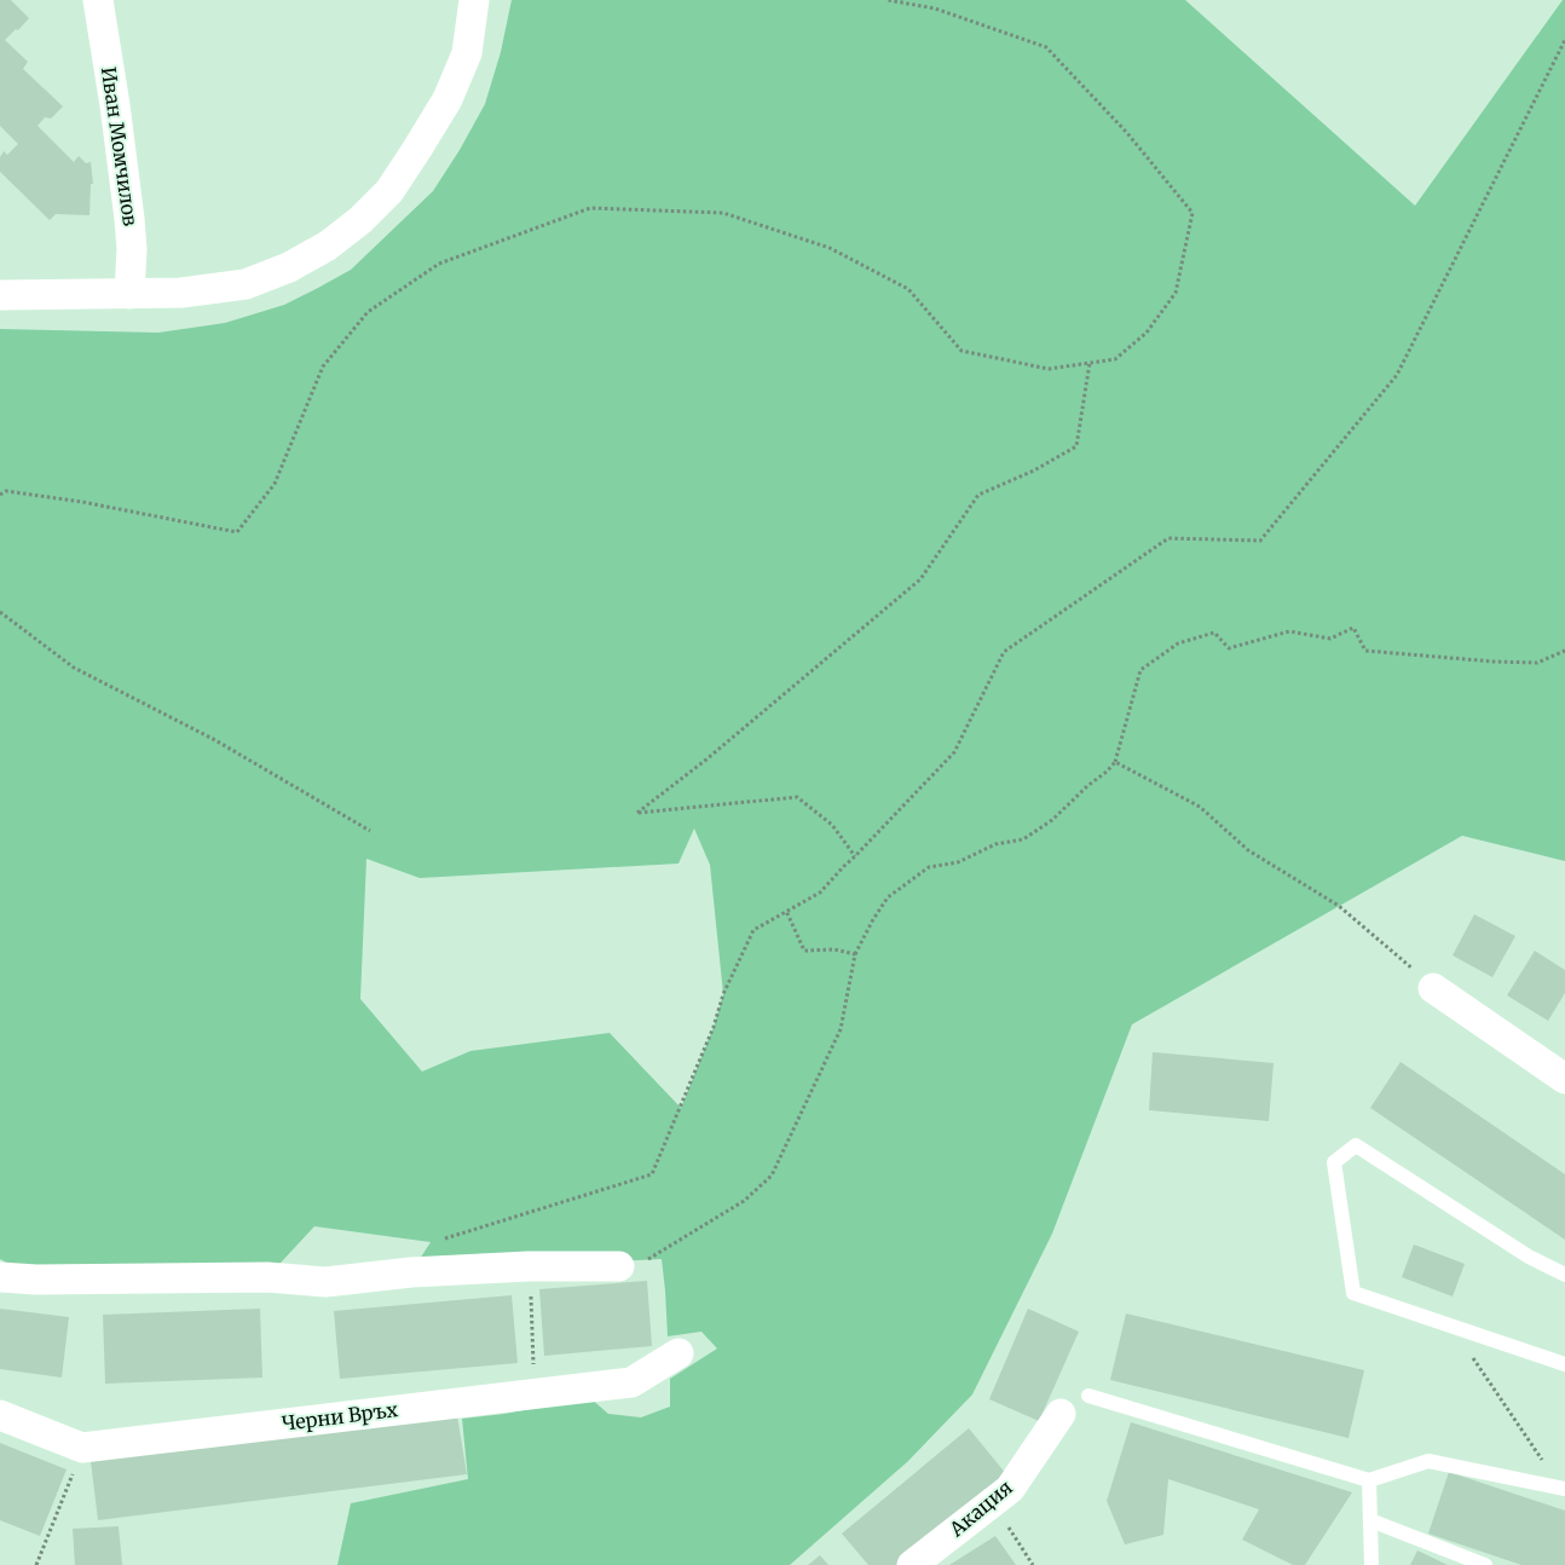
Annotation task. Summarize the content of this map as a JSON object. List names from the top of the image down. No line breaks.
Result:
{"streets":{"street":["Иван Момчилов","Черни Връх","Акация"]}}
